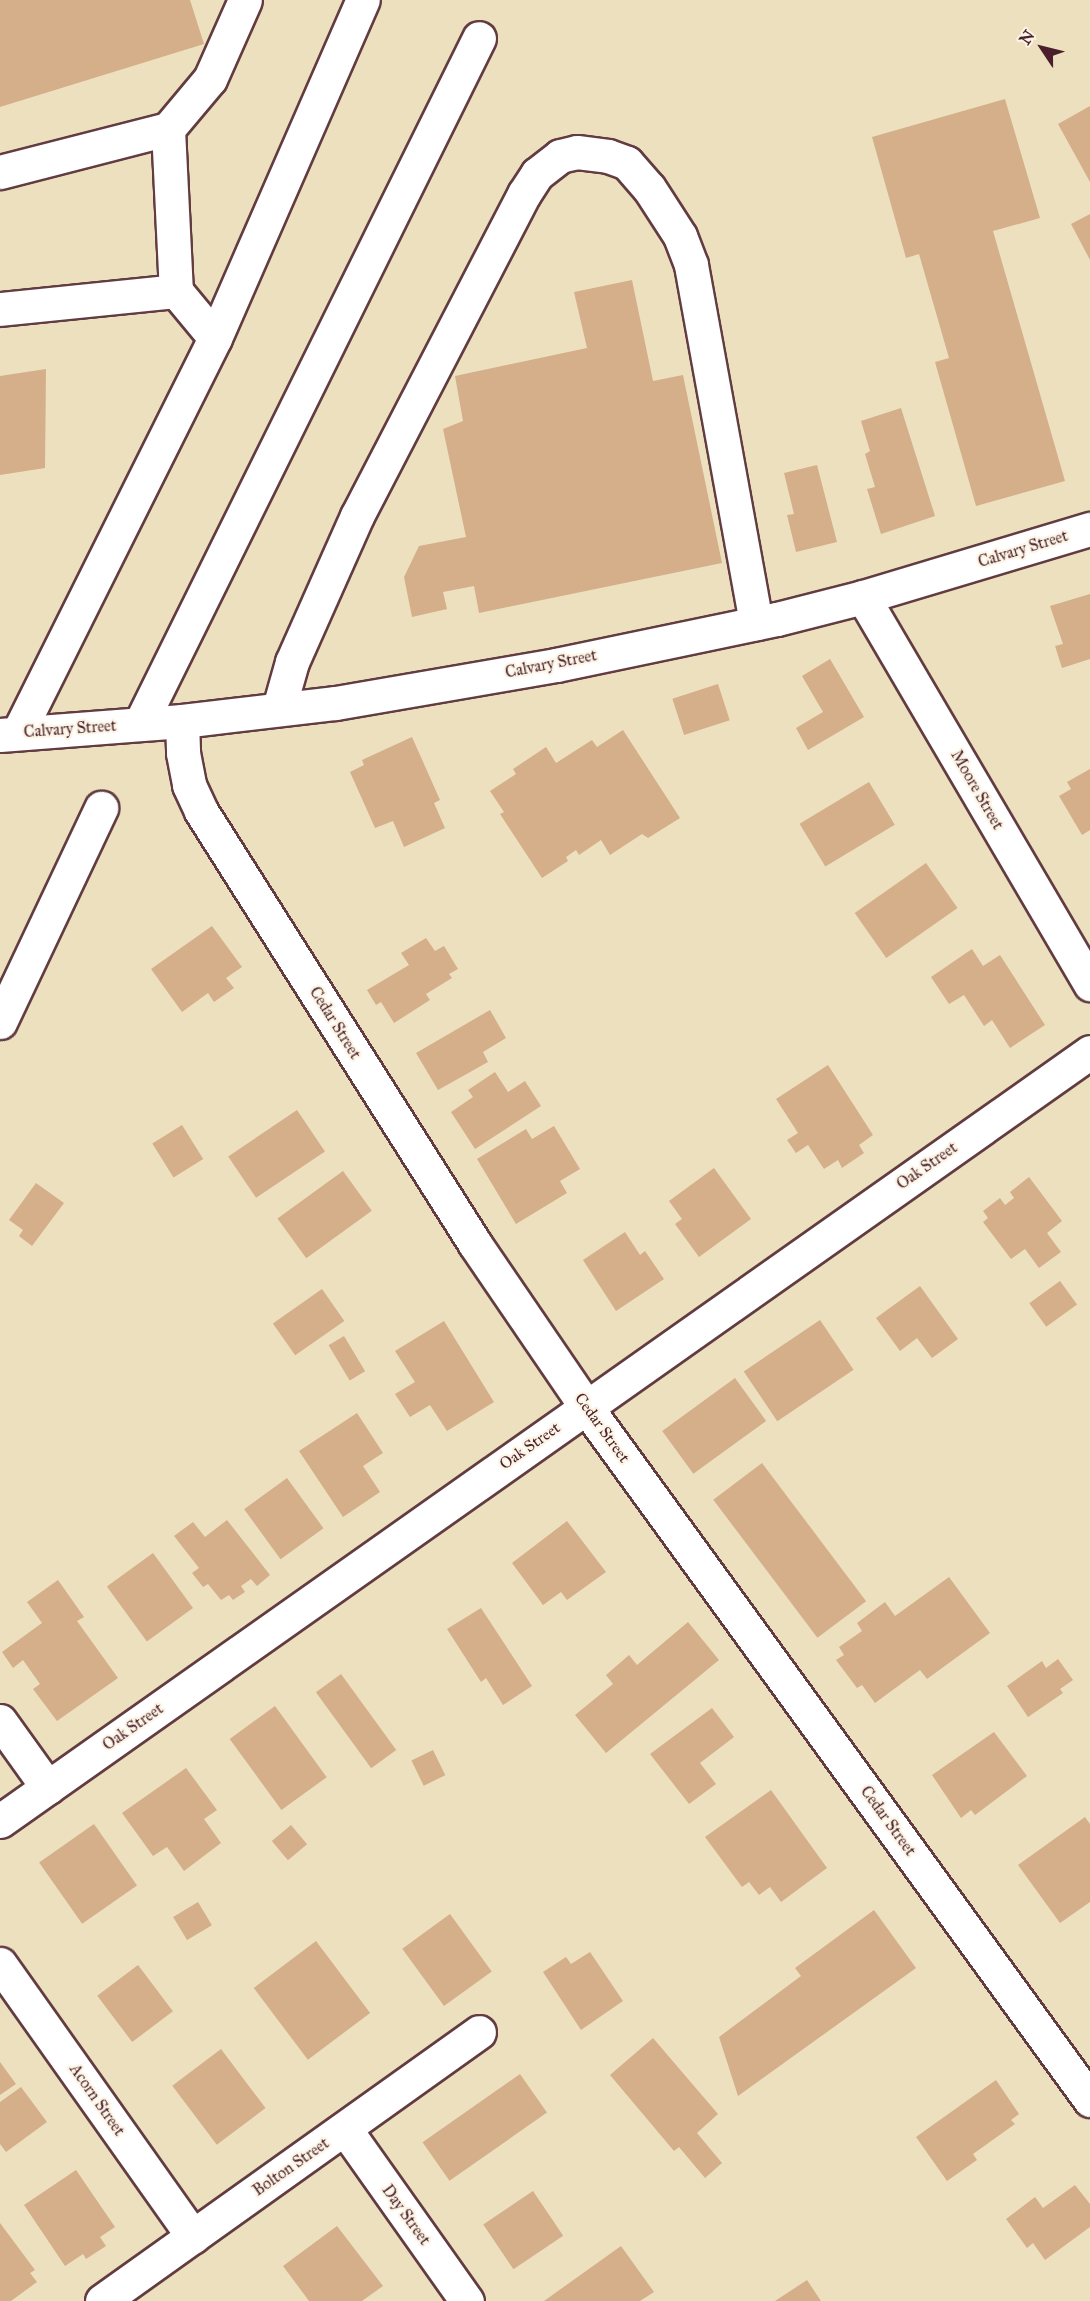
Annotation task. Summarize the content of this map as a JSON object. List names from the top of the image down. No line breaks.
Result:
{"streets":{"street":["Calvary Street","Moore Street","Cedar Street","Oak Street","Acorn Street","Bolton Street","Day Street"]},"crossings":[["Calvary Street","Moore Street"],["Calvary Street","Cedar Street"],["Cedar Street","Oak Street"],["Acorn Street","Bolton Street"],["Bolton Street","Day Street"]],"north":"top left"}
